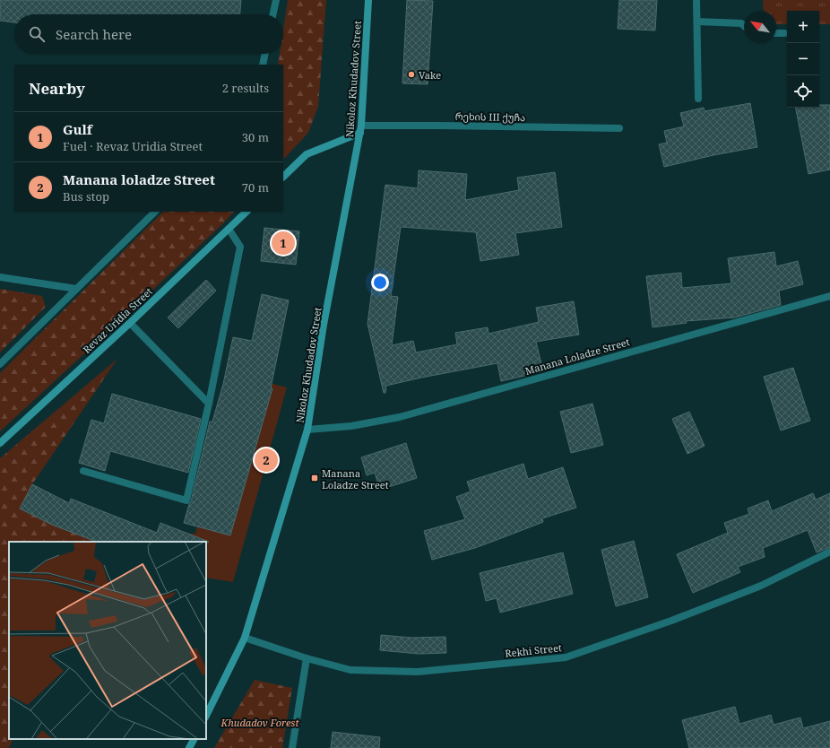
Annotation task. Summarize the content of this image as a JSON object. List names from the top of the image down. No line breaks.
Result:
{"streets":{"main road":["Nikoloz Khudadov Street","Revaz Uridia Street"],"street":["რეხის III ქუჩა","Manana Loladze Street","Rekhi Street"]},"crossings":[["Nikoloz Khudadov Street","რეხის III ქუჩა"],["Nikoloz Khudadov Street","Manana Loladze Street"],["Nikoloz Khudadov Street","Rekhi Street"]],"parks":["Khudadov Forest"],"places":{"other":["Vake"],"transit":["Manana Loladze Street"]},"north":"top left","page":{"map_buttons":["+","−"],"search":"Search here","heading":["Nearby","2 results"],"list":[{"mark":"1","name":"Gulf","note":"Fuel · Revaz Uridia Street","value":"30 m"},{"mark":"2","name":"Manana loladze Street","note":"Bus stop","value":"70 m"}],"pins":["1","2"]}}
